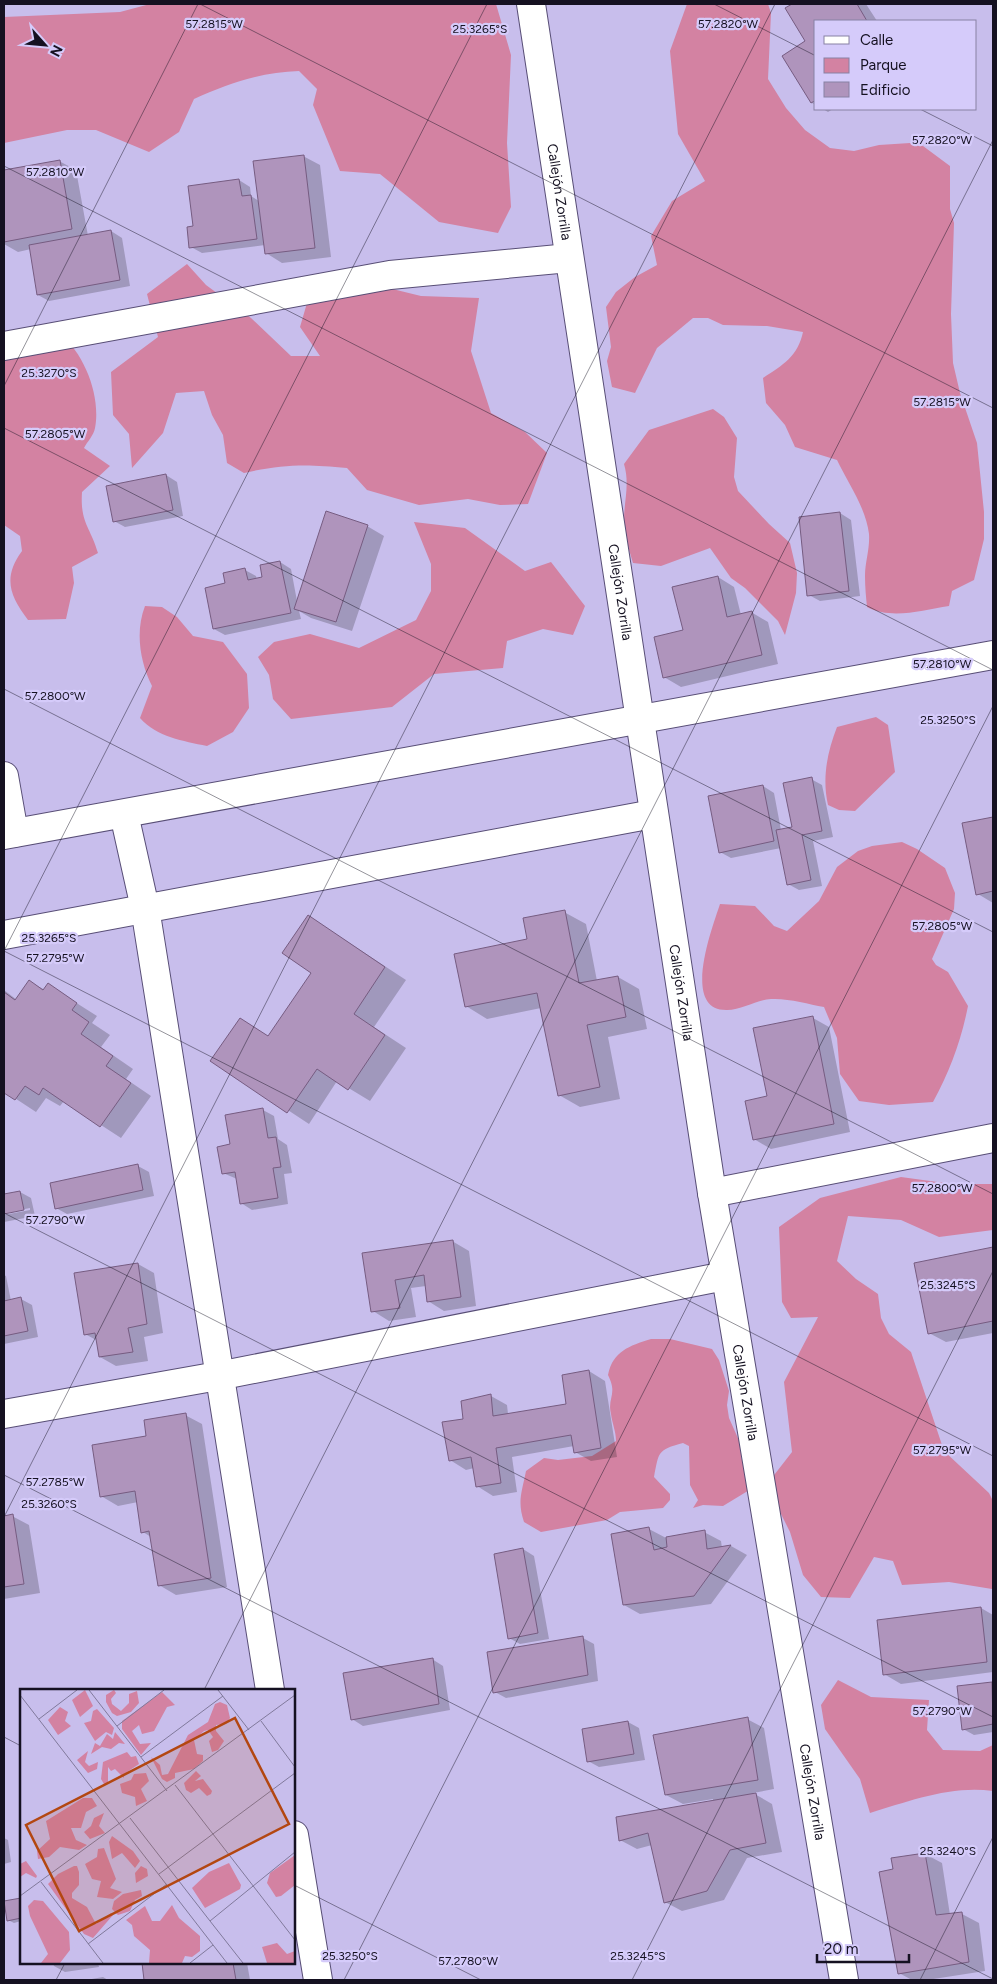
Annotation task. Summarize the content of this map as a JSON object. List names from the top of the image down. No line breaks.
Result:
{"streets":{"street":["Callejón Zorrilla"]},"legend":["Calle","Parque","Edificio"],"scale_bar":"20 m","north":"bottom right","coordinates":["57.2815°W","57.2820°W","25.3265°S","57.2810°W","25.3270°S","57.2805°W","57.2800°W","25.3250°S","57.2795°W","57.2790°W","25.3245°S","57.2785°W","25.3260°S","25.3240°S","57.2780°W"]}
